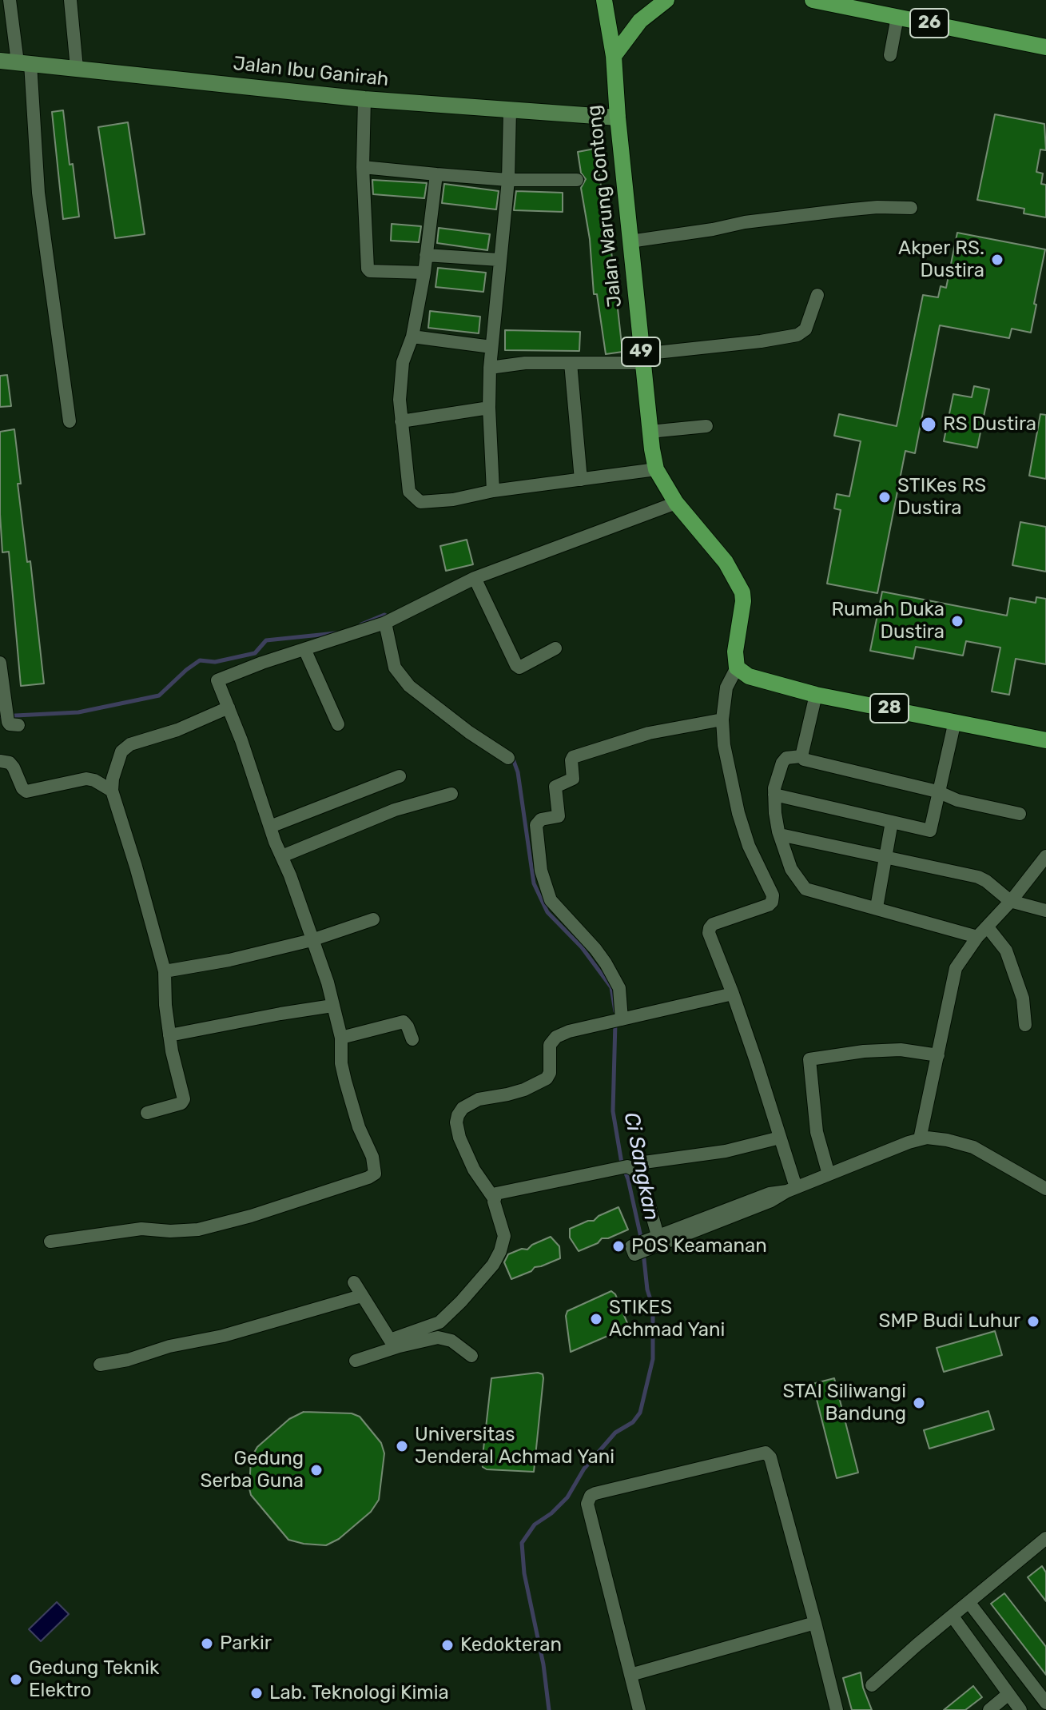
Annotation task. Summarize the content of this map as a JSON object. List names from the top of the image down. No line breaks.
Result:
{"streets":{"main road":["26","Jalan Ibu Ganirah","Jalan Warung Contong","49","28"]},"crossings":[["Jalan Ibu Ganirah","Jalan Warung Contong"],["Jalan Warung Contong","28"]],"water":["Ci Sangkan"],"places":["Akper RS. Dustira","RS Dustira","STIKes RS Dustira","Rumah Duka Dustira","POS Keamanan","STIKES Achmad Yani","SMP Budi Luhur","STAI Siliwangi Bandung","Universitas Jenderal Achmad Yani","Gedung Serba Guna","Parkir","Kedokteran","Gedung Teknik Elektro","Lab. Teknologi Kimia"]}
